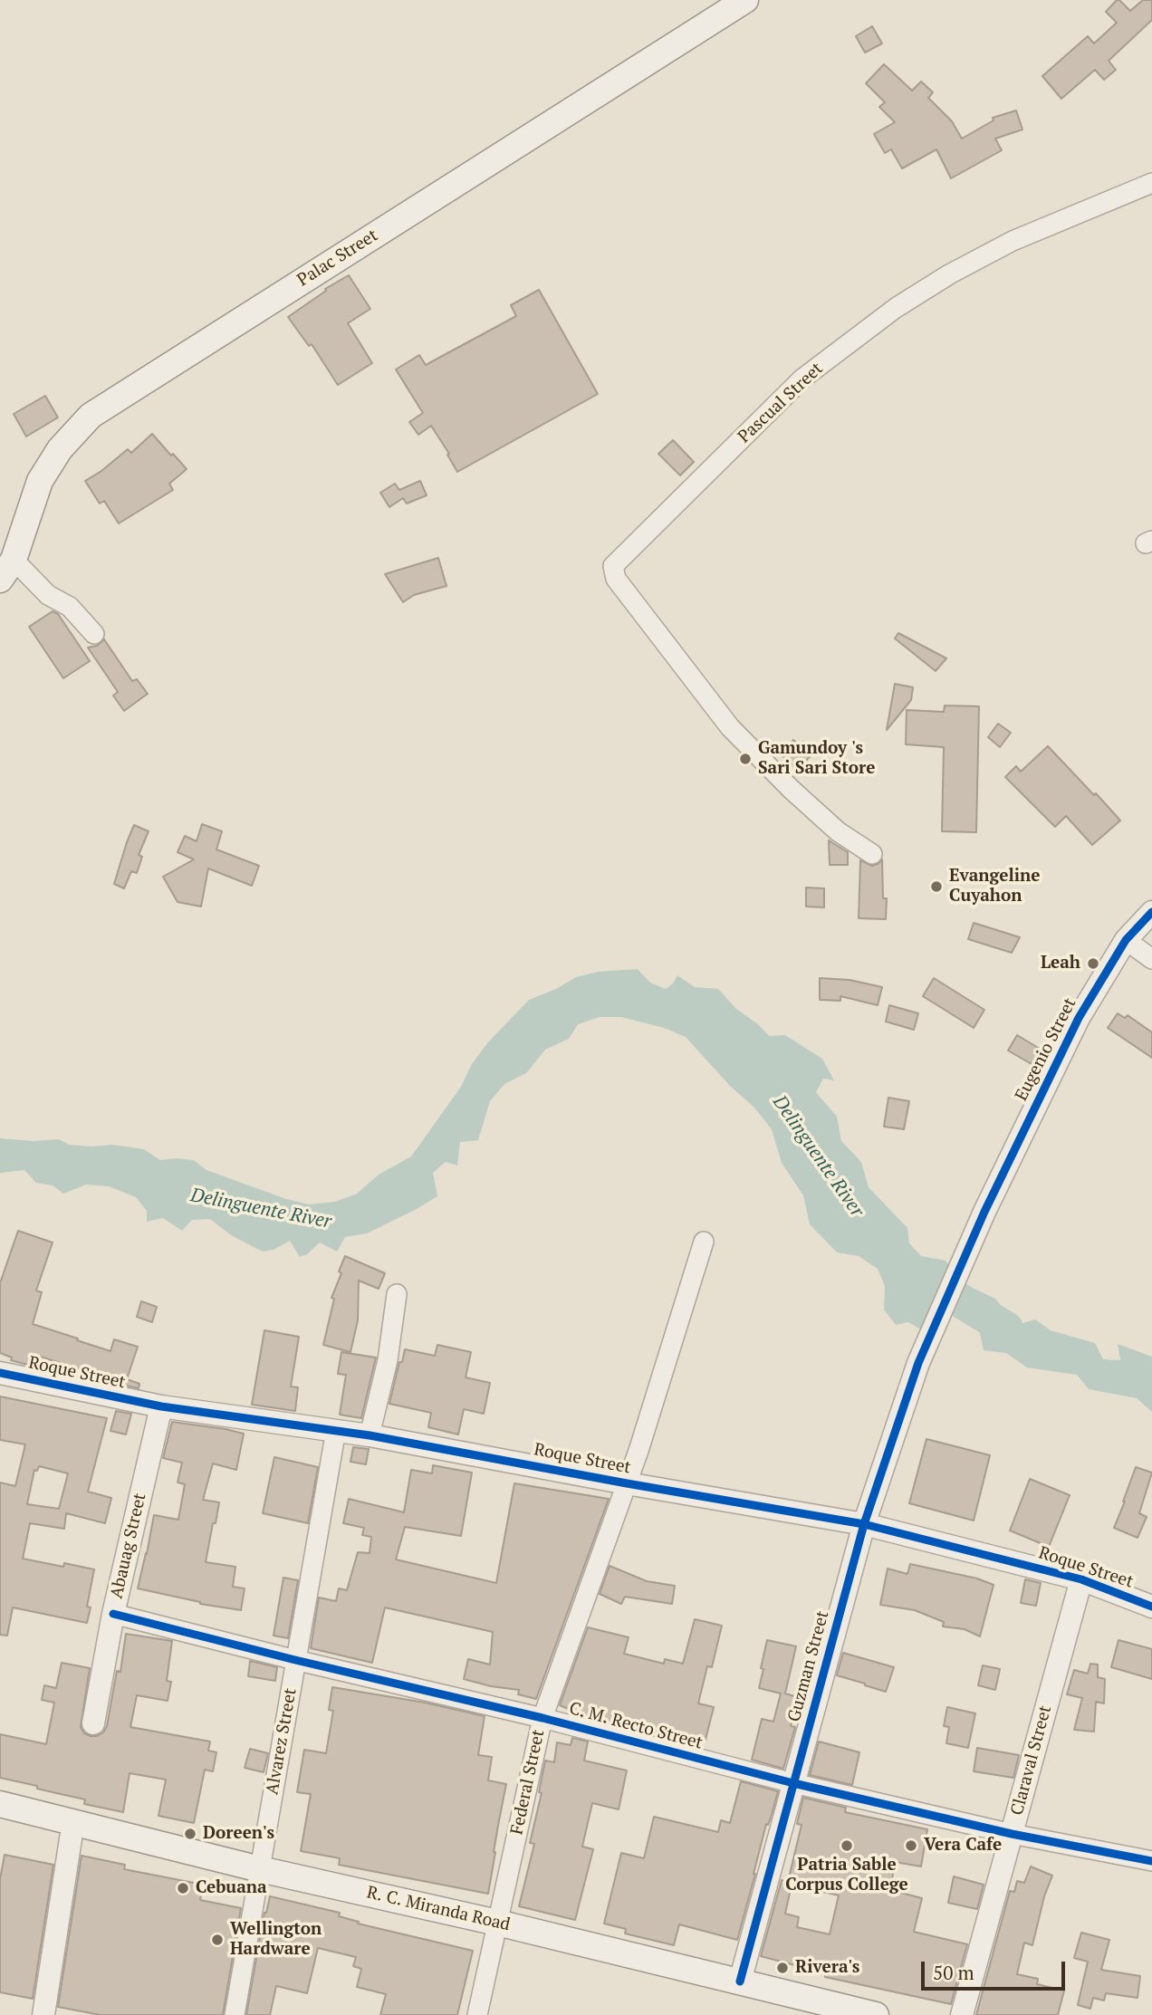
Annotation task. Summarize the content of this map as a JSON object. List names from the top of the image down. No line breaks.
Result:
{"streets":{"main road":["Palac Street","R. C. Miranda Road"],"street":["Pascual Street","Eugenio Street","Roque Street","Abauag Street","Guzman Street","C. M. Recto Street","Alvarez Street","Claraval Street","Federal Street"]},"crossings":[["Eugenio Street","Guzman Street"],["Roque Street","Abauag Street"],["Roque Street","Guzman Street"],["Roque Street","Alvarez Street"],["Roque Street","Claraval Street"],["Roque Street","Federal Street"],["Abauag Street","C. M. Recto Street"],["Guzman Street","C. M. Recto Street"],["Guzman Street","R. C. Miranda Road"],["C. M. Recto Street","Alvarez Street"],["C. M. Recto Street","Claraval Street"],["C. M. Recto Street","Federal Street"],["Alvarez Street","R. C. Miranda Road"],["Federal Street","R. C. Miranda Road"]],"water":["Delinguente River"],"places":["Gamundoy 's Sari Sari Store","Evangeline Cuyahon","Leah","Doreen's","Patria Sable Corpus College","Vera Cafe","Cebuana","Wellington Hardware","Rivera's"],"scale_bar":"50 m"}
